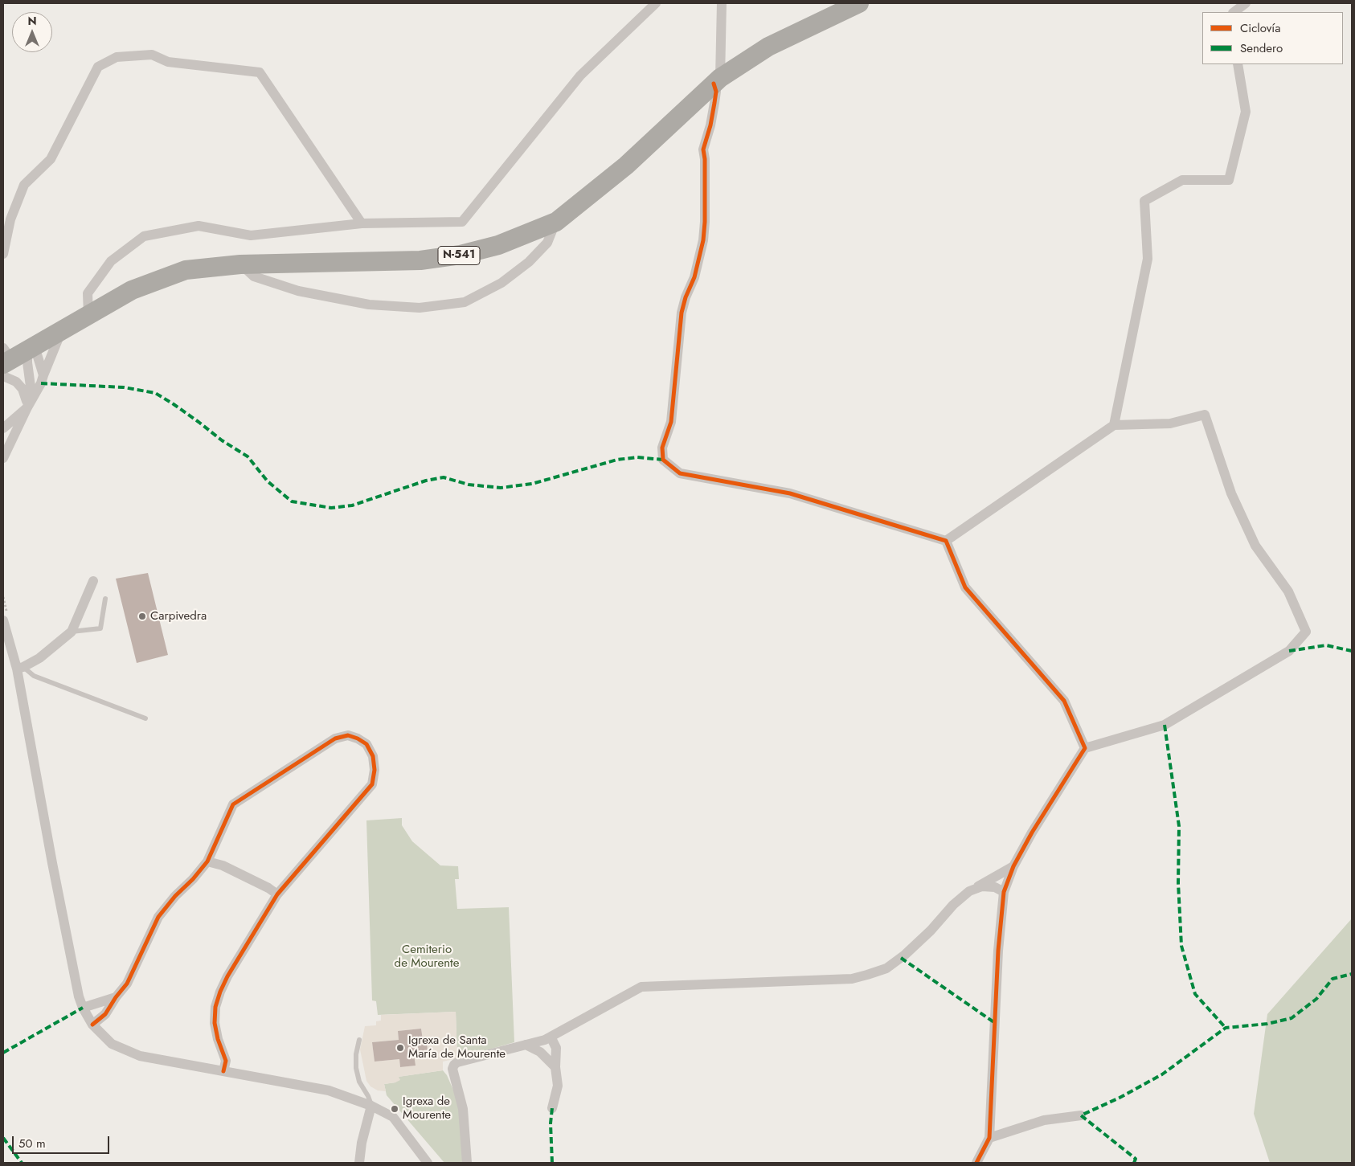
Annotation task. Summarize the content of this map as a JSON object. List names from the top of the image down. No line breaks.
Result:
{"streets":{"highway":["N-541"]},"parks":["Cemiterio de Mourente"],"places":["Carpivedra","Igrexa de Santa María de Mourente","Igrexa de Mourente"],"legend":["Ciclovía","Sendero"],"scale_bar":"50 m","north":"top"}
